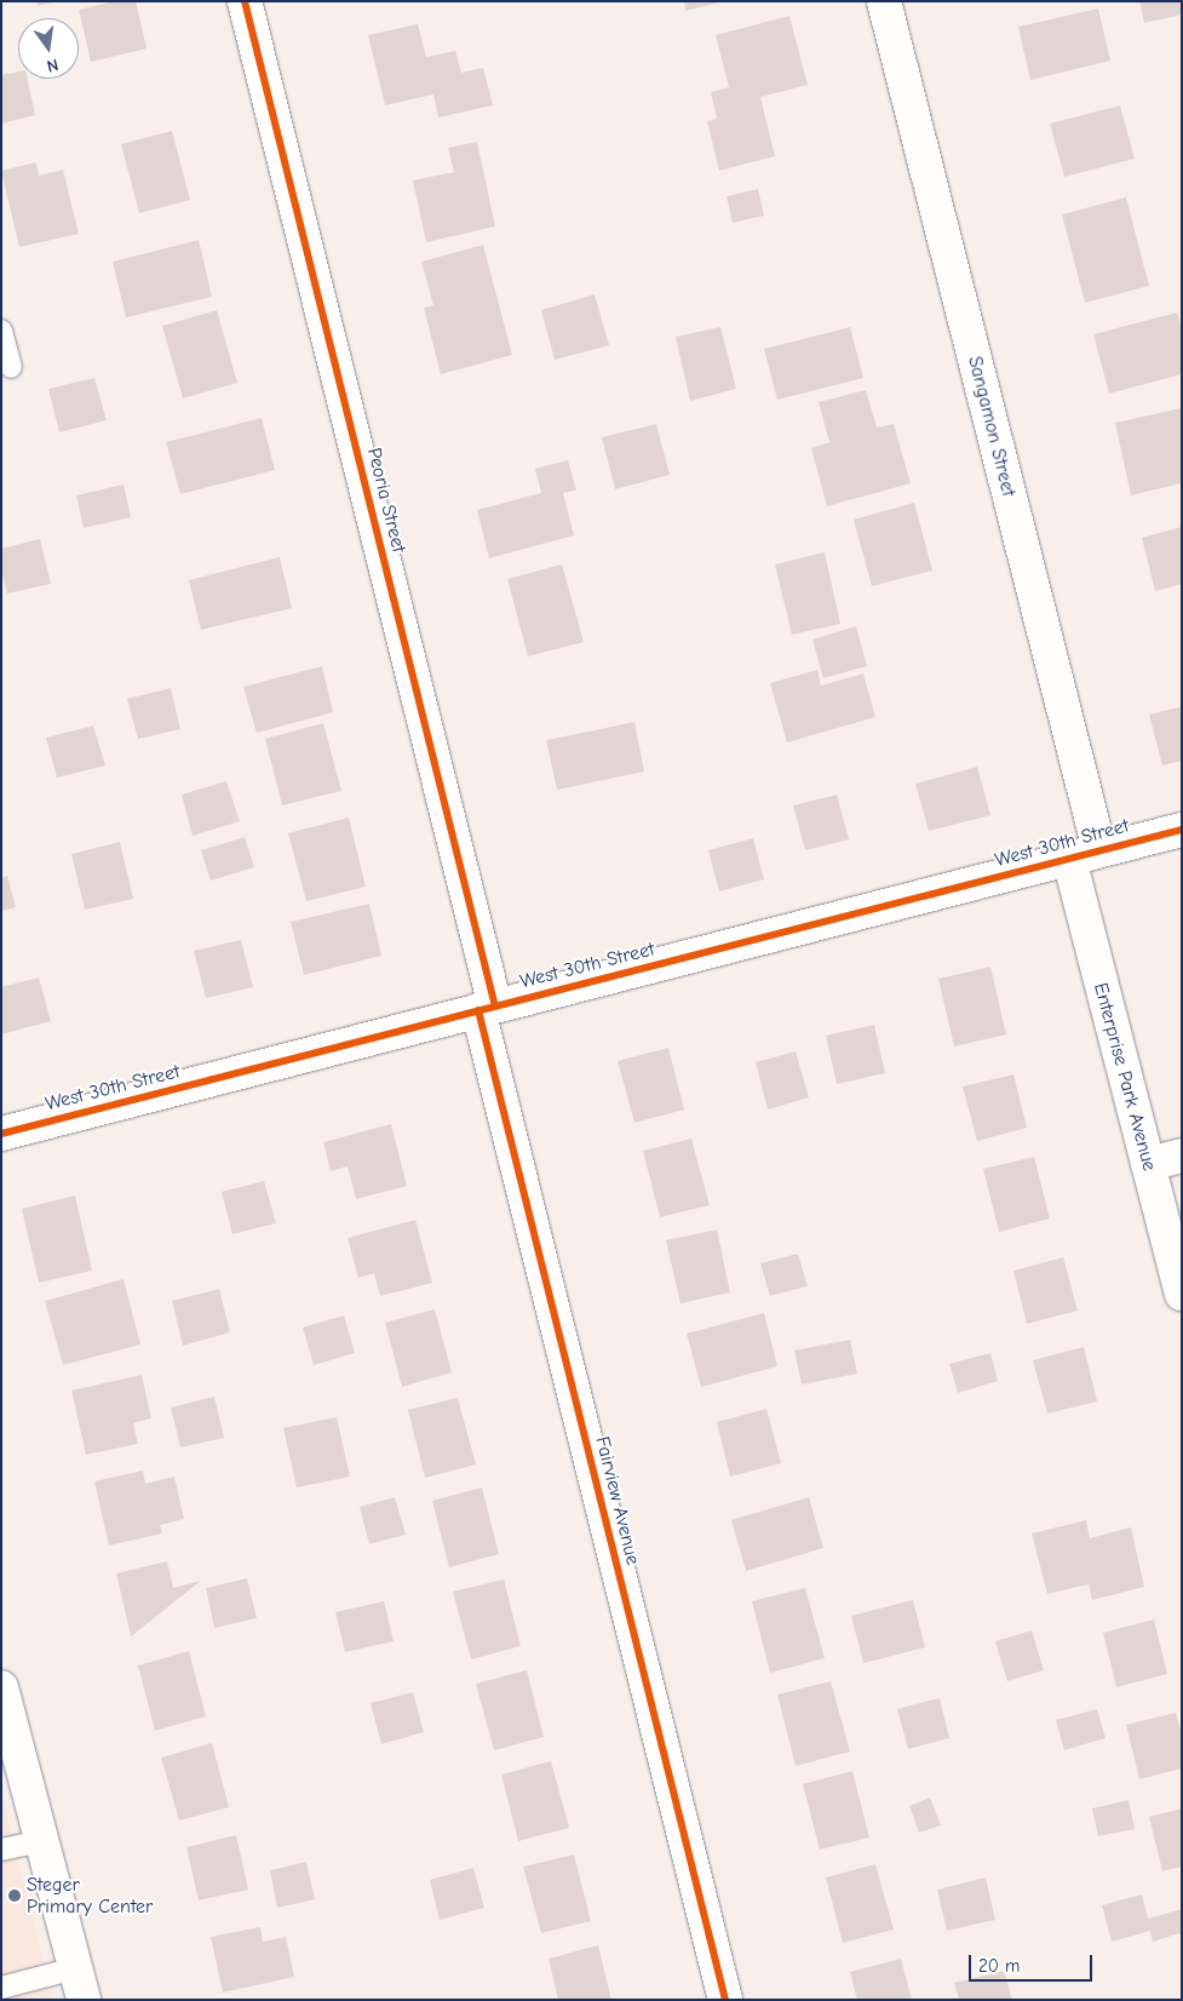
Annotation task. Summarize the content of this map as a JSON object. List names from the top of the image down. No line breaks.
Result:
{"streets":{"street":["Sangamon Street","Peoria Street","West 30th Street","Enterprise Park Avenue","Fairview Avenue"]},"crossings":[["Sangamon Street","West 30th Street"],["Sangamon Street","Enterprise Park Avenue"],["Peoria Street","West 30th Street"],["Peoria Street","Fairview Avenue"],["West 30th Street","Enterprise Park Avenue"],["West 30th Street","Fairview Avenue"]],"places":["Steger Primary Center"],"scale_bar":"20 m","north":"bottom"}
